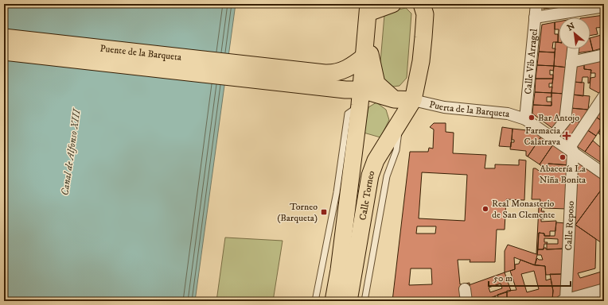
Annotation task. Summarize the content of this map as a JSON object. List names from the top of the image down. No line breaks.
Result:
{"streets":{"main road":["Puente de la Barqueta","Calle Torneo"],"street":["Calle Vib Arragel","Puerta de la Barqueta","Calle Reposo"]},"crossings":[["Calle Vib Arragel","Puerta de la Barqueta"],["Puerta de la Barqueta","Calle Torneo"],["Puerta de la Barqueta","Calle Reposo"]],"water":["Canal de Alfonso XIII"],"places":{"other":["Bar Antojo","Abacería La Niña Bonita","Real Monasterio de San Clemente"],"health":["Farmacia Calatrava"],"transit":["Torneo (Barqueta)"]},"scale_bar":"50 m","north":"top left"}
